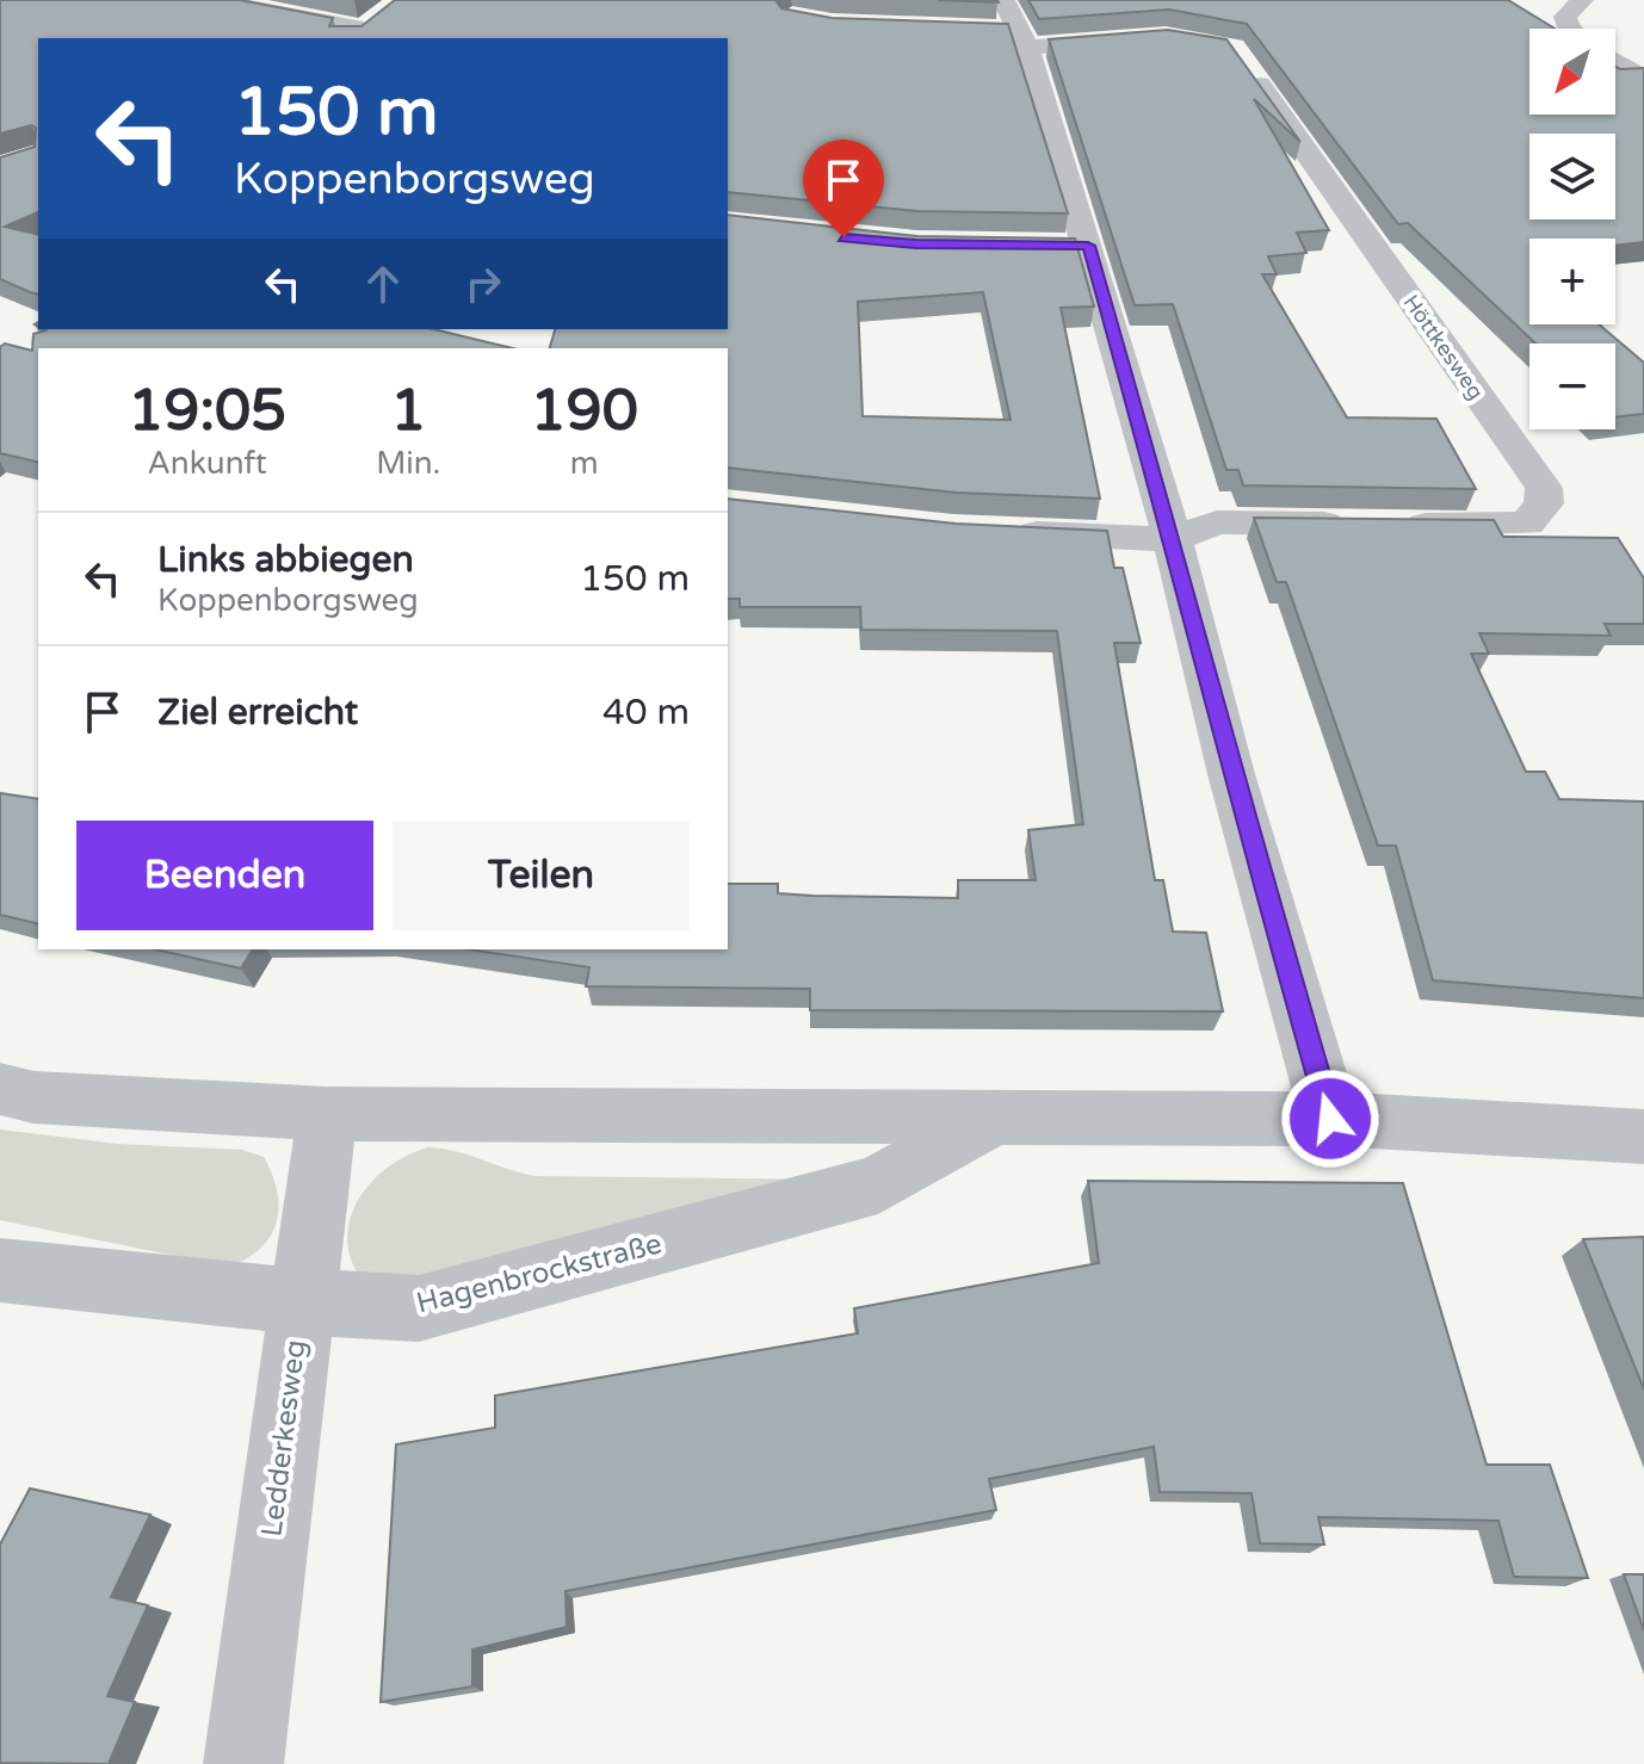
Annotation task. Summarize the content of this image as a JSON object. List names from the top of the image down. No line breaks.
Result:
{"streets":{"street":["Höttkesweg","Hagenbrockstraße","Ledderkesweg"]},"crossings":[["Hagenbrockstraße","Ledderkesweg"]],"north":"bottom left","page":{"map_buttons":["+","−"],"turn":["150 m","Koppenborgsweg"],"eta":["19:05","Ankunft","1","Min.","190","m"],"list":[{"name":"Links abbiegen","note":"Koppenborgsweg","value":"150 m"},{"name":"Ziel erreicht","value":"40 m"}],"buttons":["Beenden","Teilen"]}}
